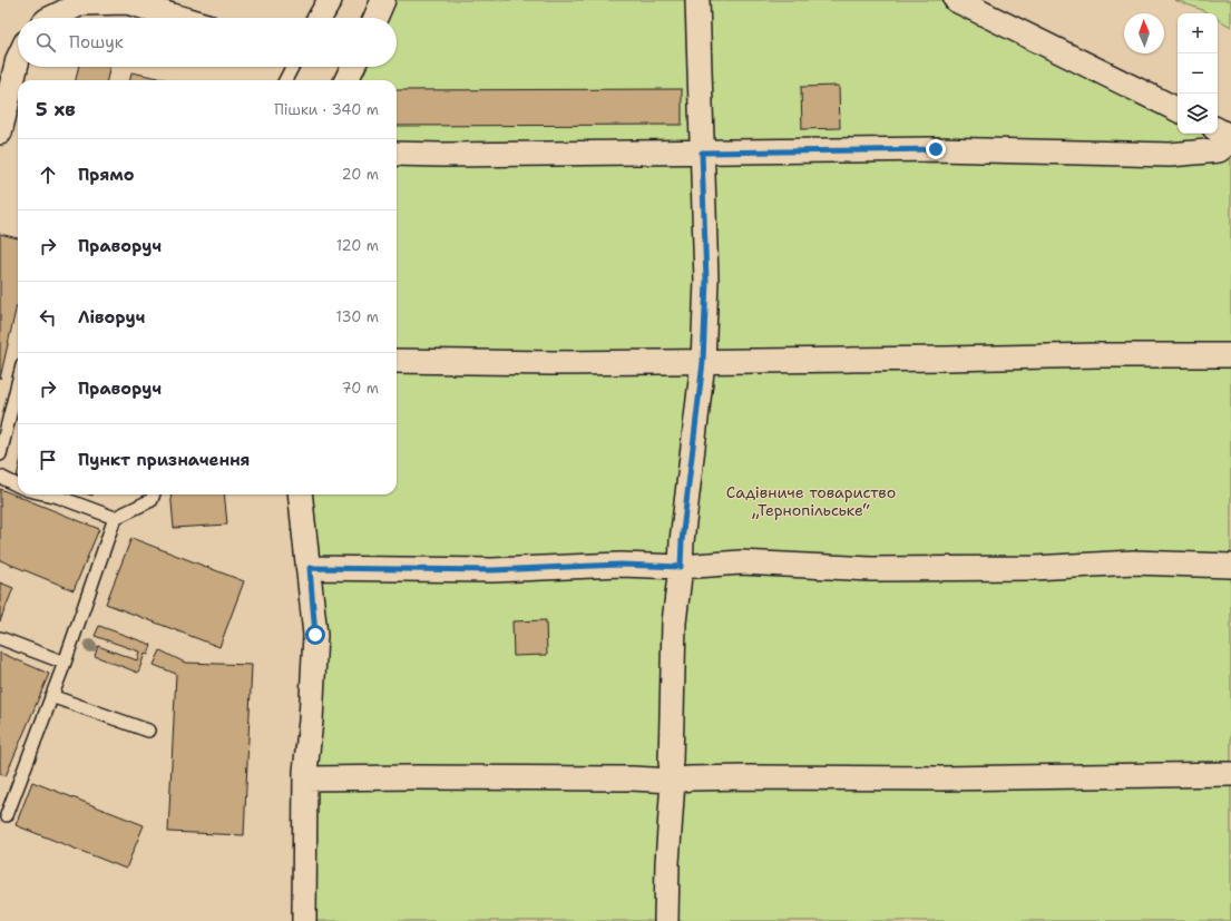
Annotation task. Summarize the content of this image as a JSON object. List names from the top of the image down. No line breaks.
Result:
{"parks":["Садівниче товариство „Тернопільське“"],"north":"top","page":{"map_buttons":["+","−"],"search":"Пошук","heading":["5 хв","Пішки · 340 m"],"list":[["Прямо","20 m"],["Праворуч","120 m"],["Ліворуч","130 m"],["Праворуч","70 m"],"Пункт призначення"]}}
